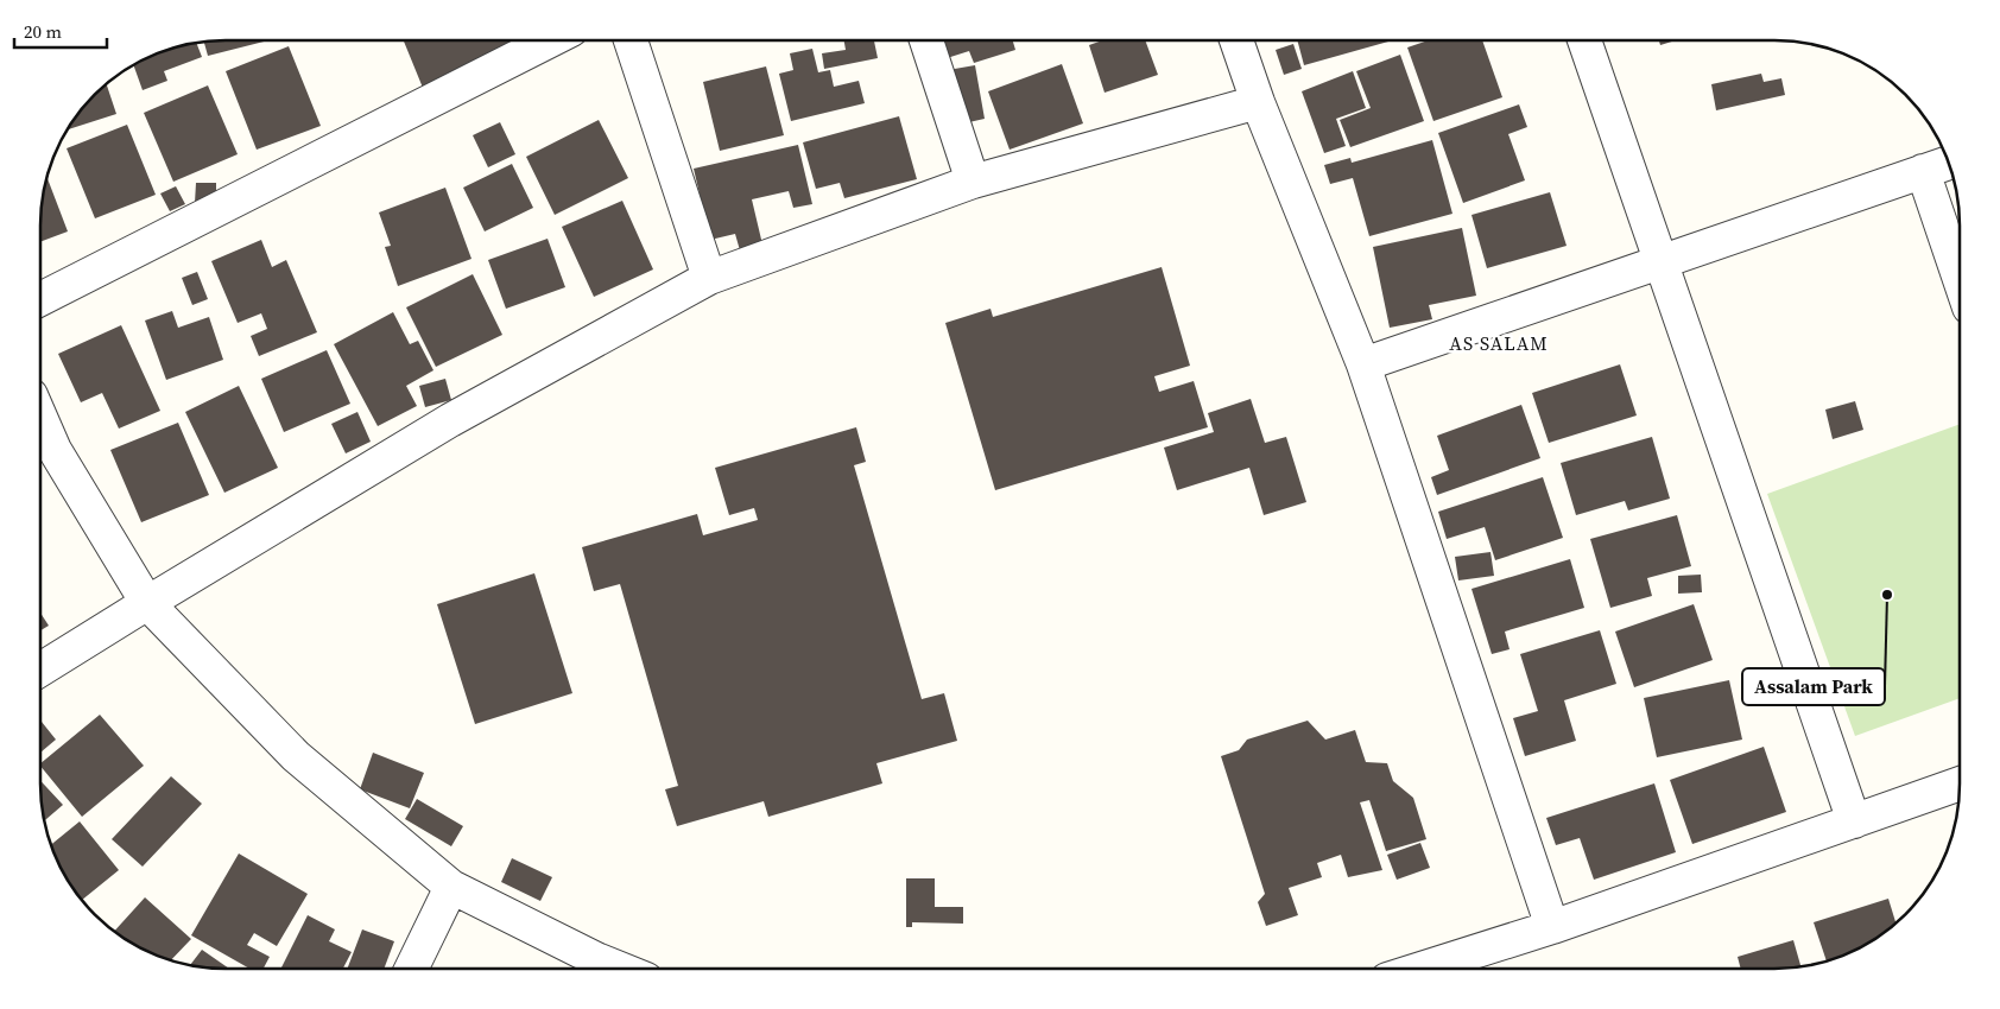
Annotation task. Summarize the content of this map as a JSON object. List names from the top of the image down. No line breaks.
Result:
{"districts":["AS SALAM"],"places":["Assalam Park"],"scale_bar":"20 m"}
